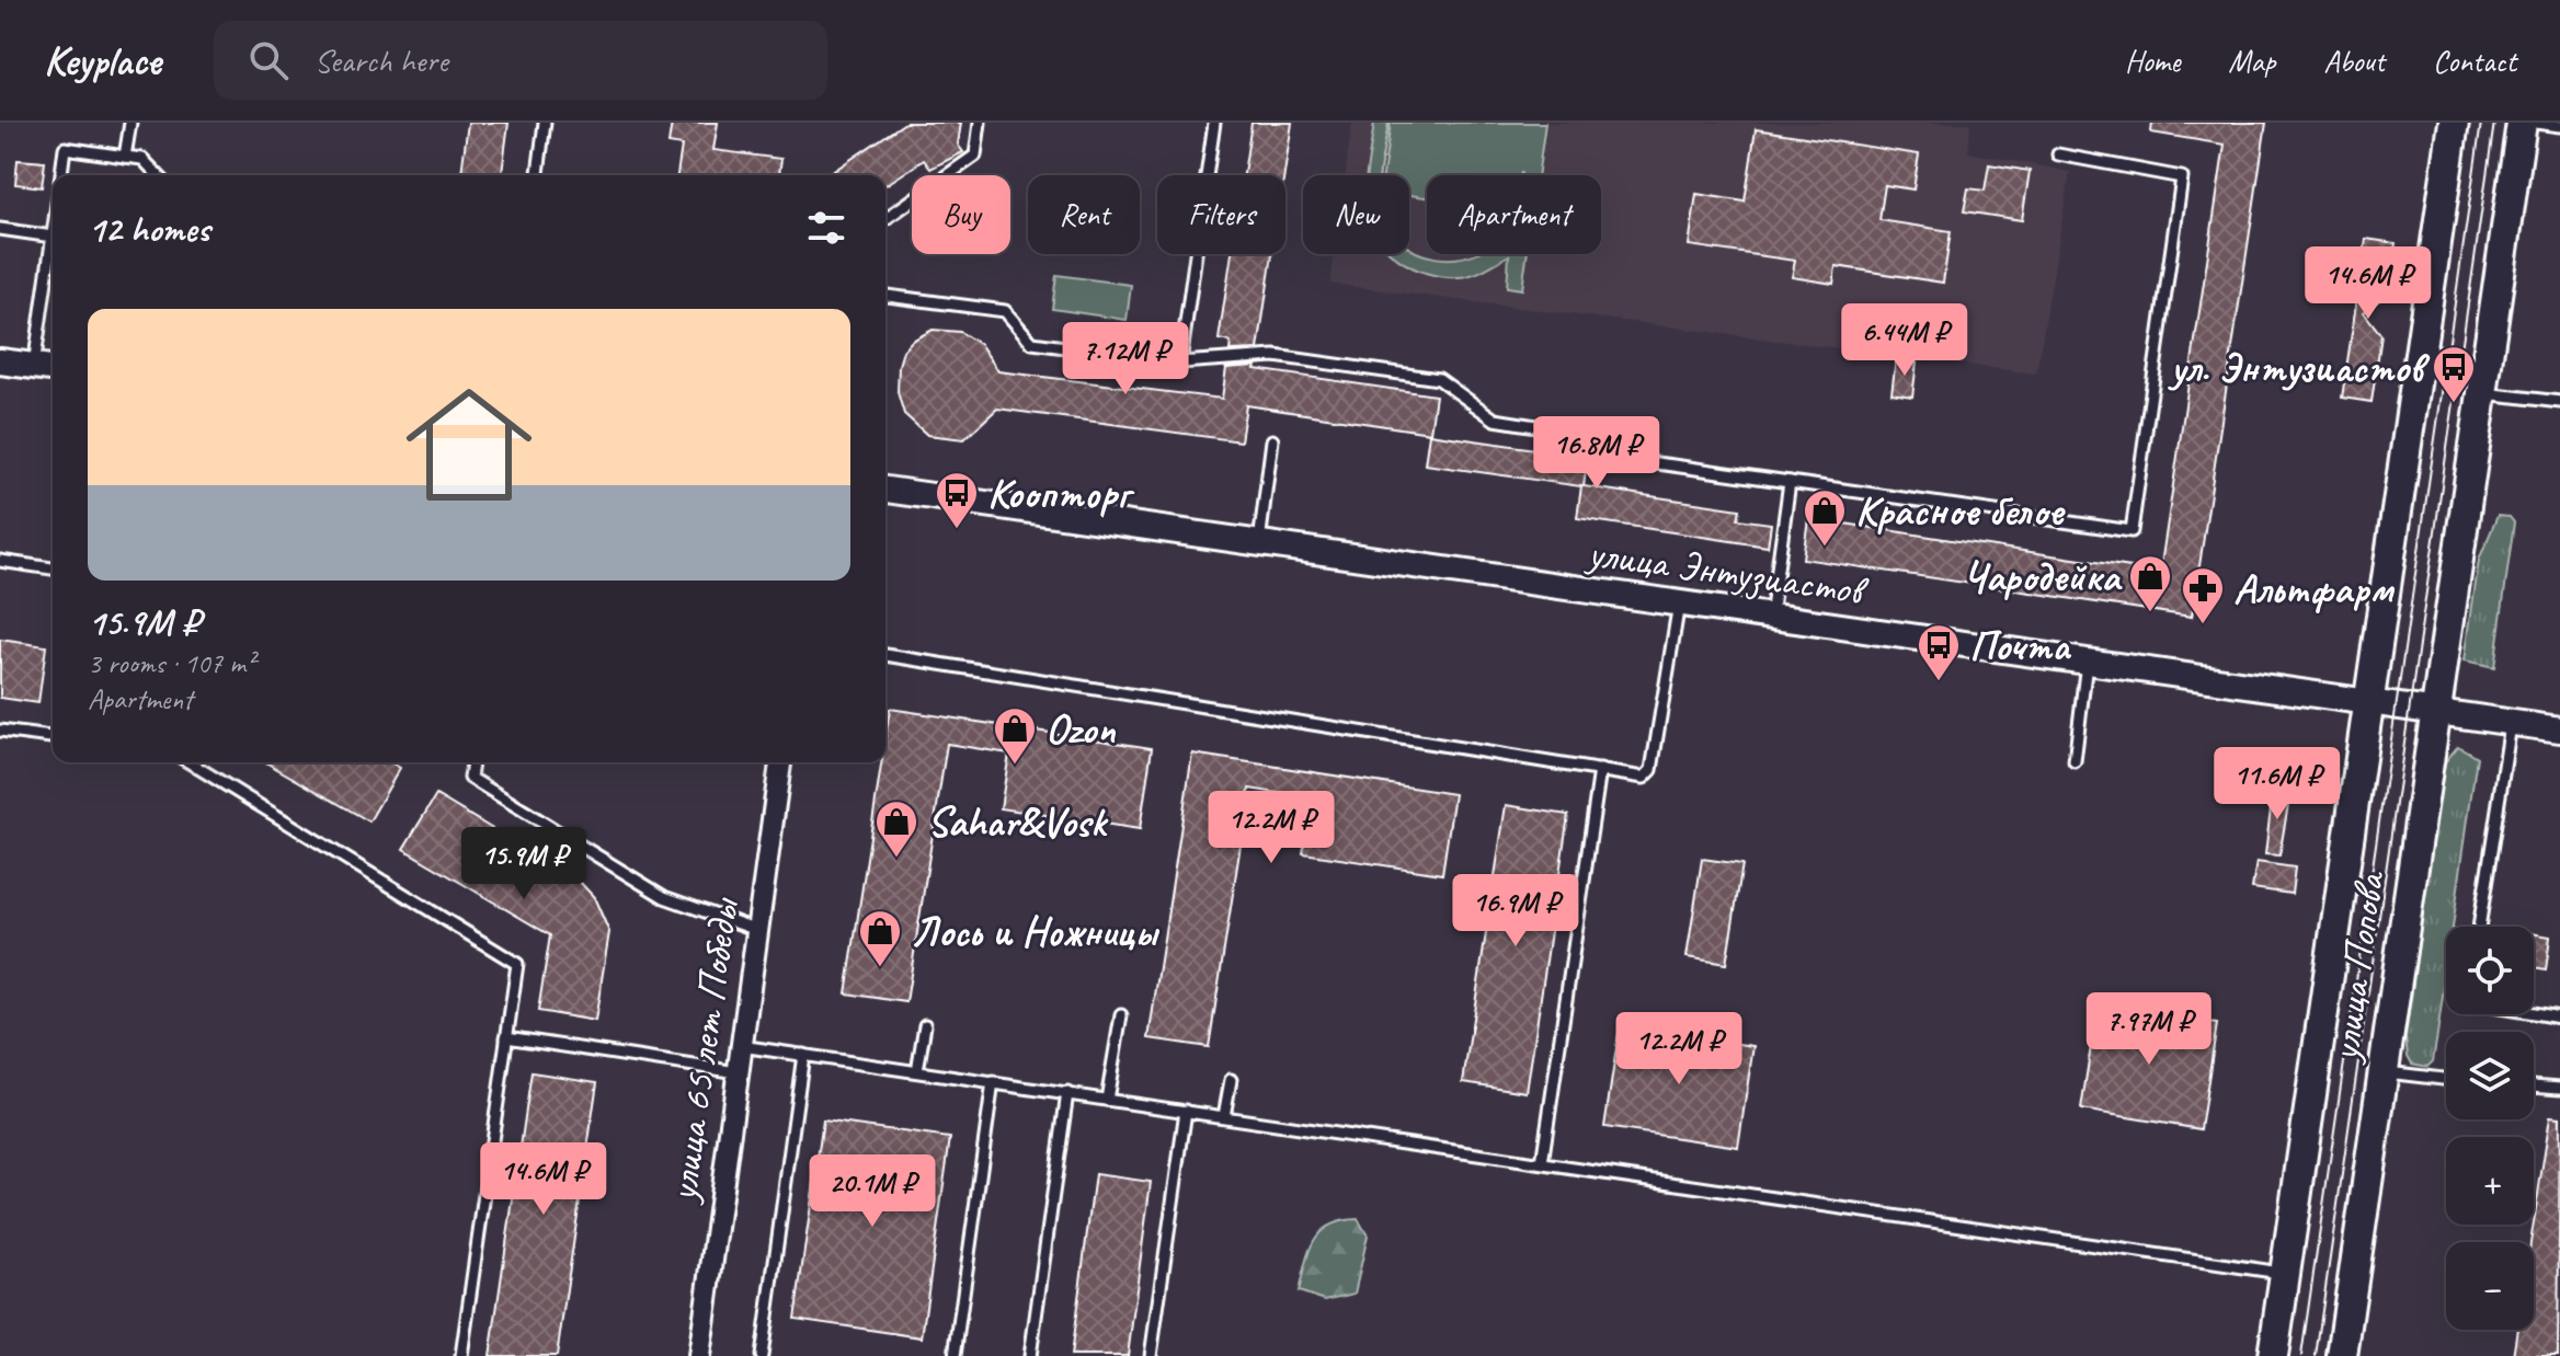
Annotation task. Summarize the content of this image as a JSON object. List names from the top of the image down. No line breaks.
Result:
{"streets":{"main road":["улица Попова"],"street":["улица Энтузиастов","улица 65 лет Победы"]},"crossings":[["улица Энтузиастов","улица Попова"]],"places":{"bus stop":["ул. Энтузиастов","Коопторг","Почта"],"shop":["Красное белое","Чародейка","Ozon","Sahar&Vosk","Лось и Ножницы"],"pharmacy":["Альтфарм"]},"page":{"header":"Keyplace","search":"Search here","nav":["Home","Map","About","Contact"],"chip":["Buy","Rent","Filters","New","Apartment"],"heading":"12 homes","price":["14.6M ₽","6.44M ₽","7.12M ₽","16.8M ₽","11.6M ₽","12.2M ₽","15.9M ₽","16.9M ₽","7.97M ₽","12.2M ₽","14.6M ₽","20.1M ₽"],"list":[{"name":"15.9M ₽","note":"3 rooms · 107 m² · Apartment"}],"map_buttons":["+","−"]}}
